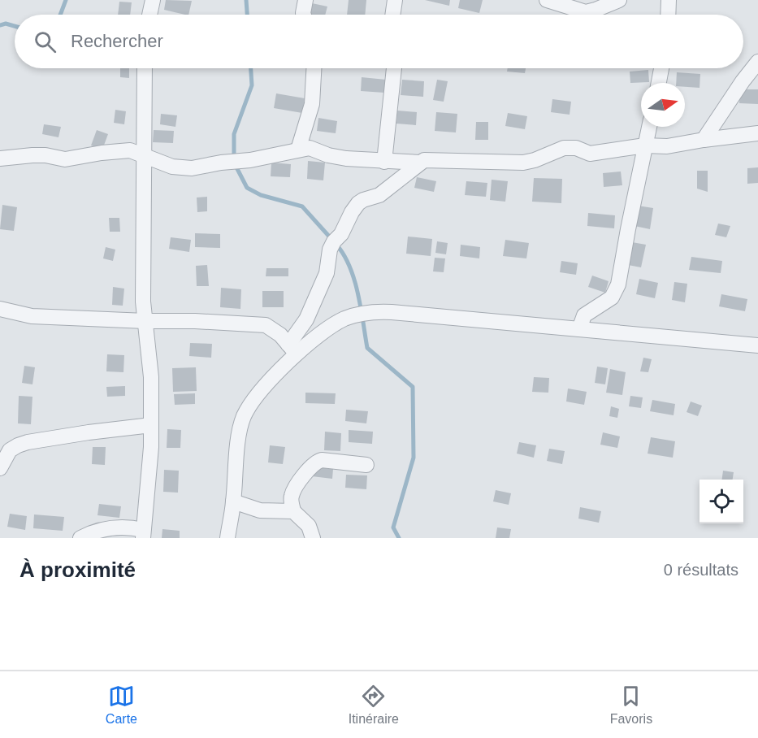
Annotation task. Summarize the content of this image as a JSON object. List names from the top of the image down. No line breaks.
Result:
{"north":"right","page":{"search":"Rechercher","heading":["À proximité","0 résultats"],"nav":["Carte","Itinéraire","Favoris"]}}
